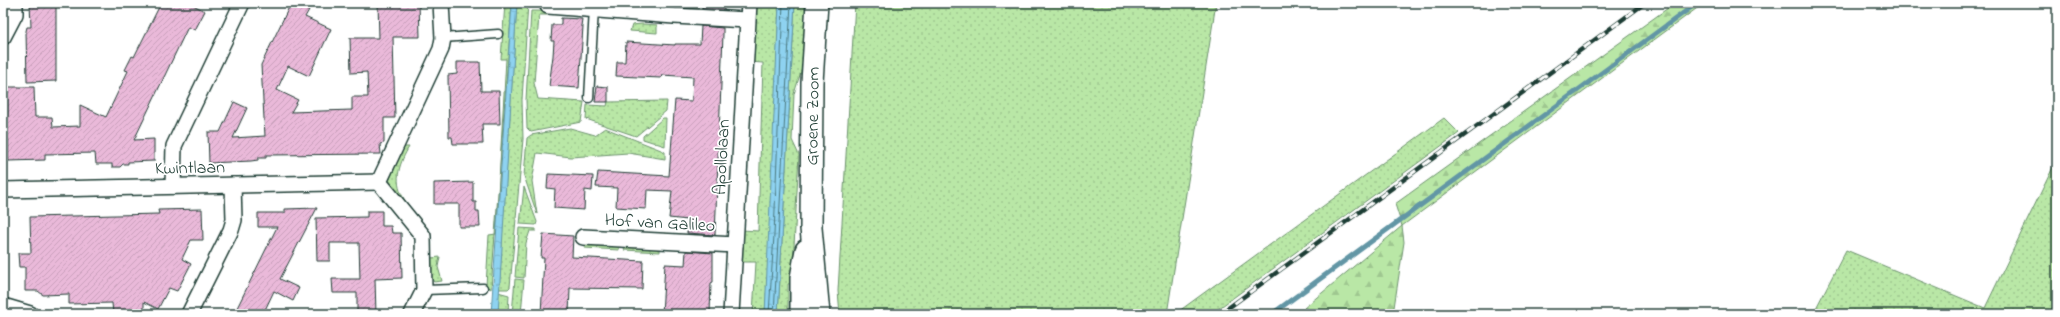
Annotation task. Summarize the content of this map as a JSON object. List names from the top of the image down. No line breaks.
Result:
{"streets":{"main road":["Groene Zoom"],"street":["Apollolaan","Kwintlaan","Hof van Galileo"]},"crossings":[["Apollolaan","Hof van Galileo"]]}
